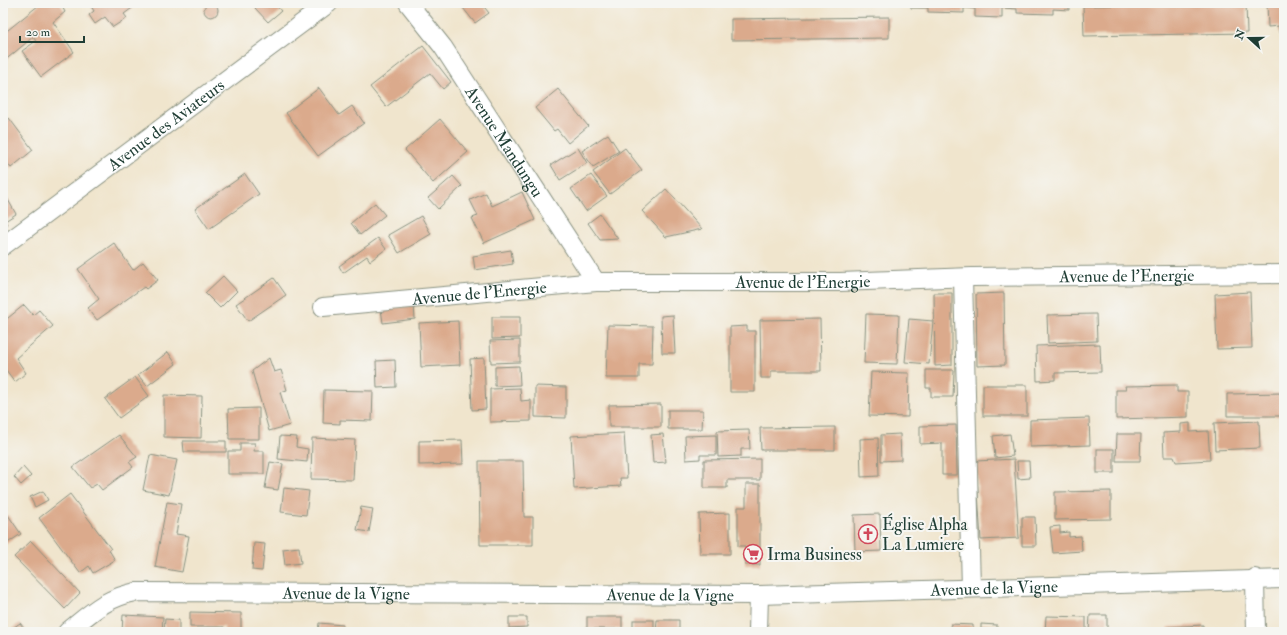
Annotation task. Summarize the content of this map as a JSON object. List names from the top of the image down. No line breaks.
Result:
{"streets":{"street":["Avenue des Aviateurs","Avenue Mandungu","Avenue de l'Energie","Avenue de la Vigne"]},"crossings":[["Avenue Mandungu","Avenue de l'Energie"]],"places":{"church":["Église Alpha La Lumiere"],"supermarket":["Irma Business"]},"scale_bar":"20 m","north":"left"}
